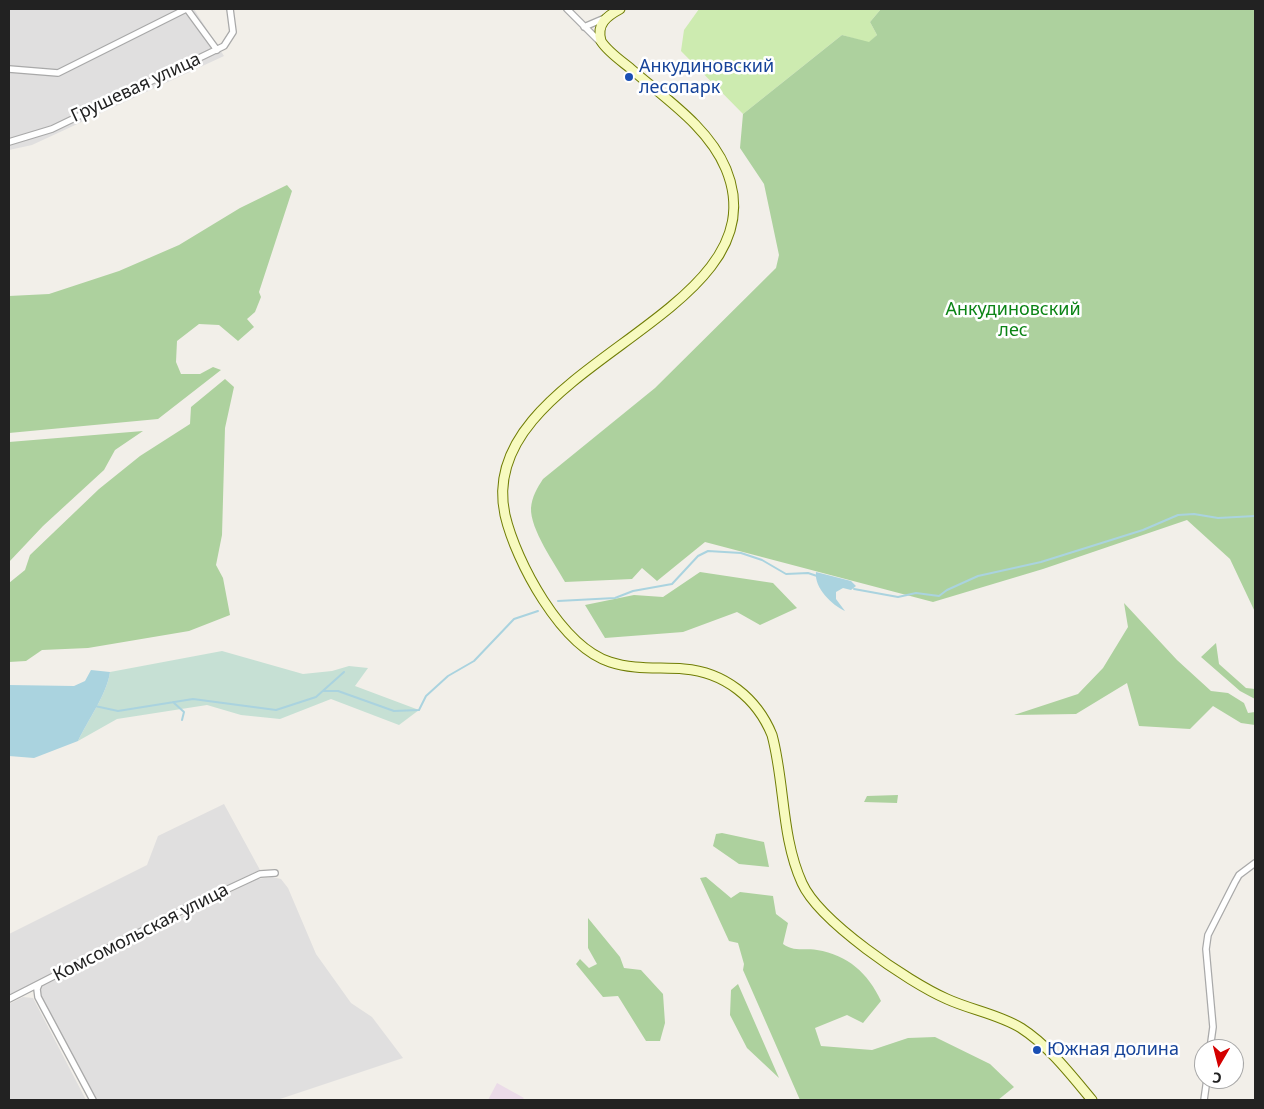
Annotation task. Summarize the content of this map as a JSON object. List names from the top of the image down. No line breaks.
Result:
{"streets":{"street":["Грушевая улица","Комсомольская улица"]},"parks":["Анкудиновский лес"],"places":["Анкудиновский лесопарк","Южная долина"],"north":"bottom"}
